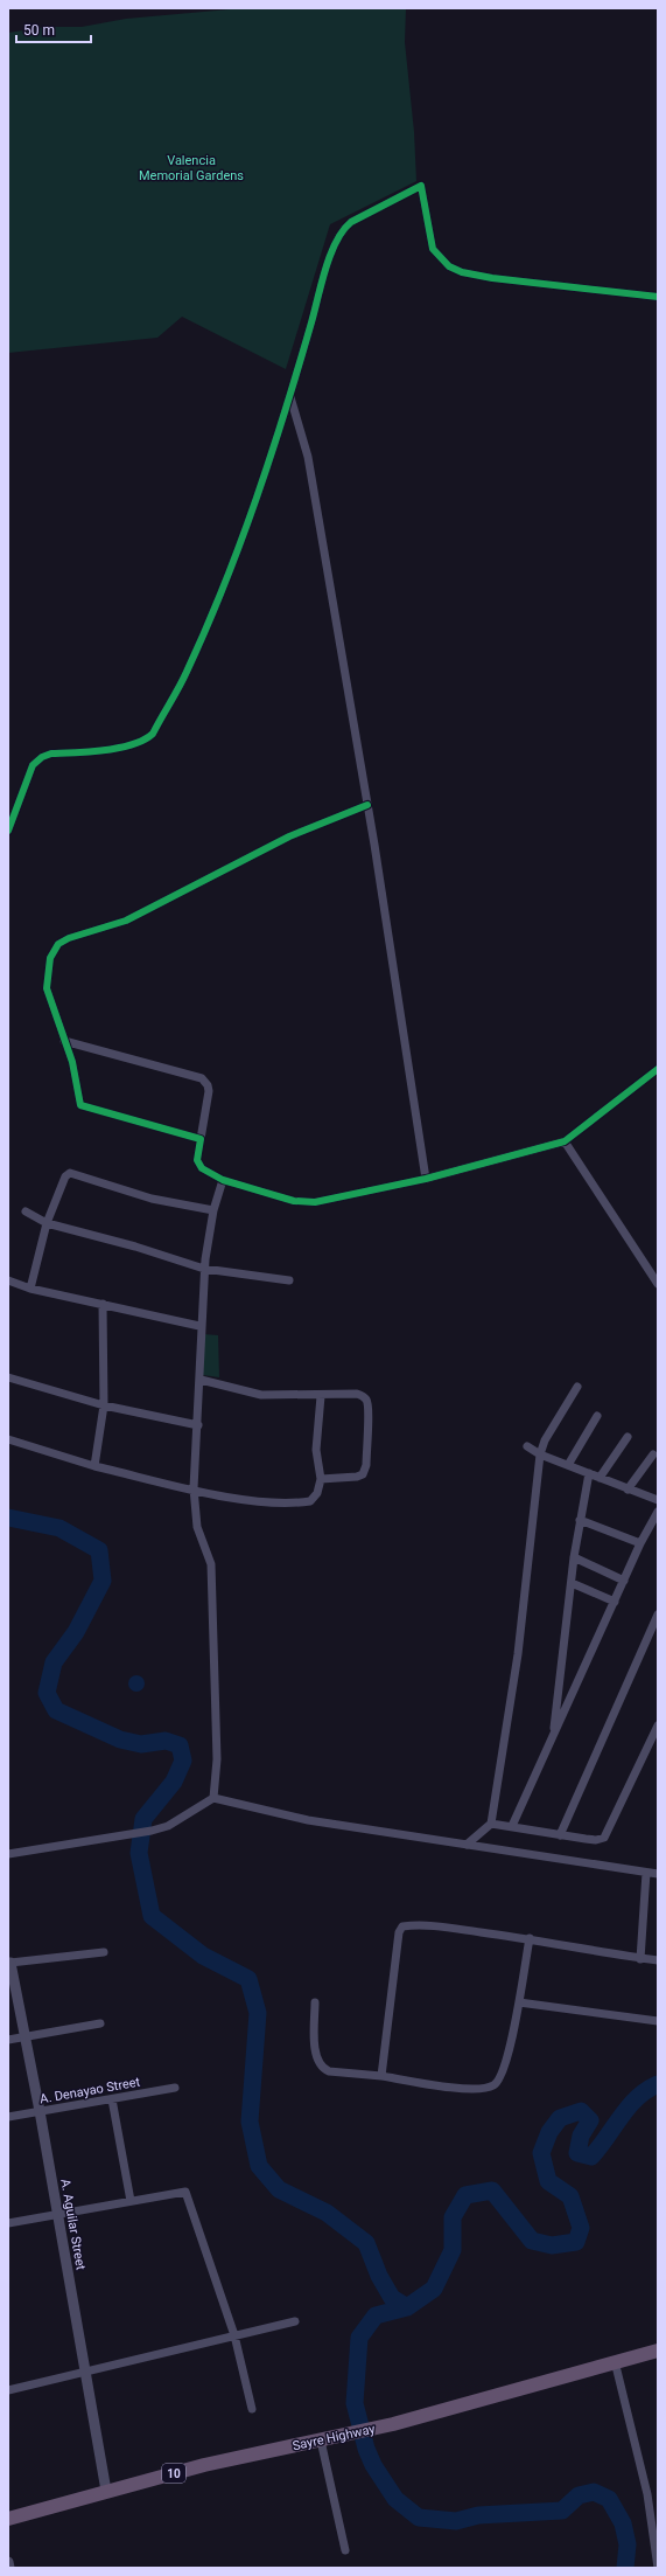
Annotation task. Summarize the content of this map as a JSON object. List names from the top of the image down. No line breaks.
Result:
{"streets":{"highway":["Sayre Highway","10"],"street":["A. Denayao Street","A. Aguilar Street"]},"crossings":[["A. Denayao Street","A. Aguilar Street"],["A. Aguilar Street","Sayre Highway"]],"parks":["Valencia Memorial Gardens"],"scale_bar":"50 m"}
